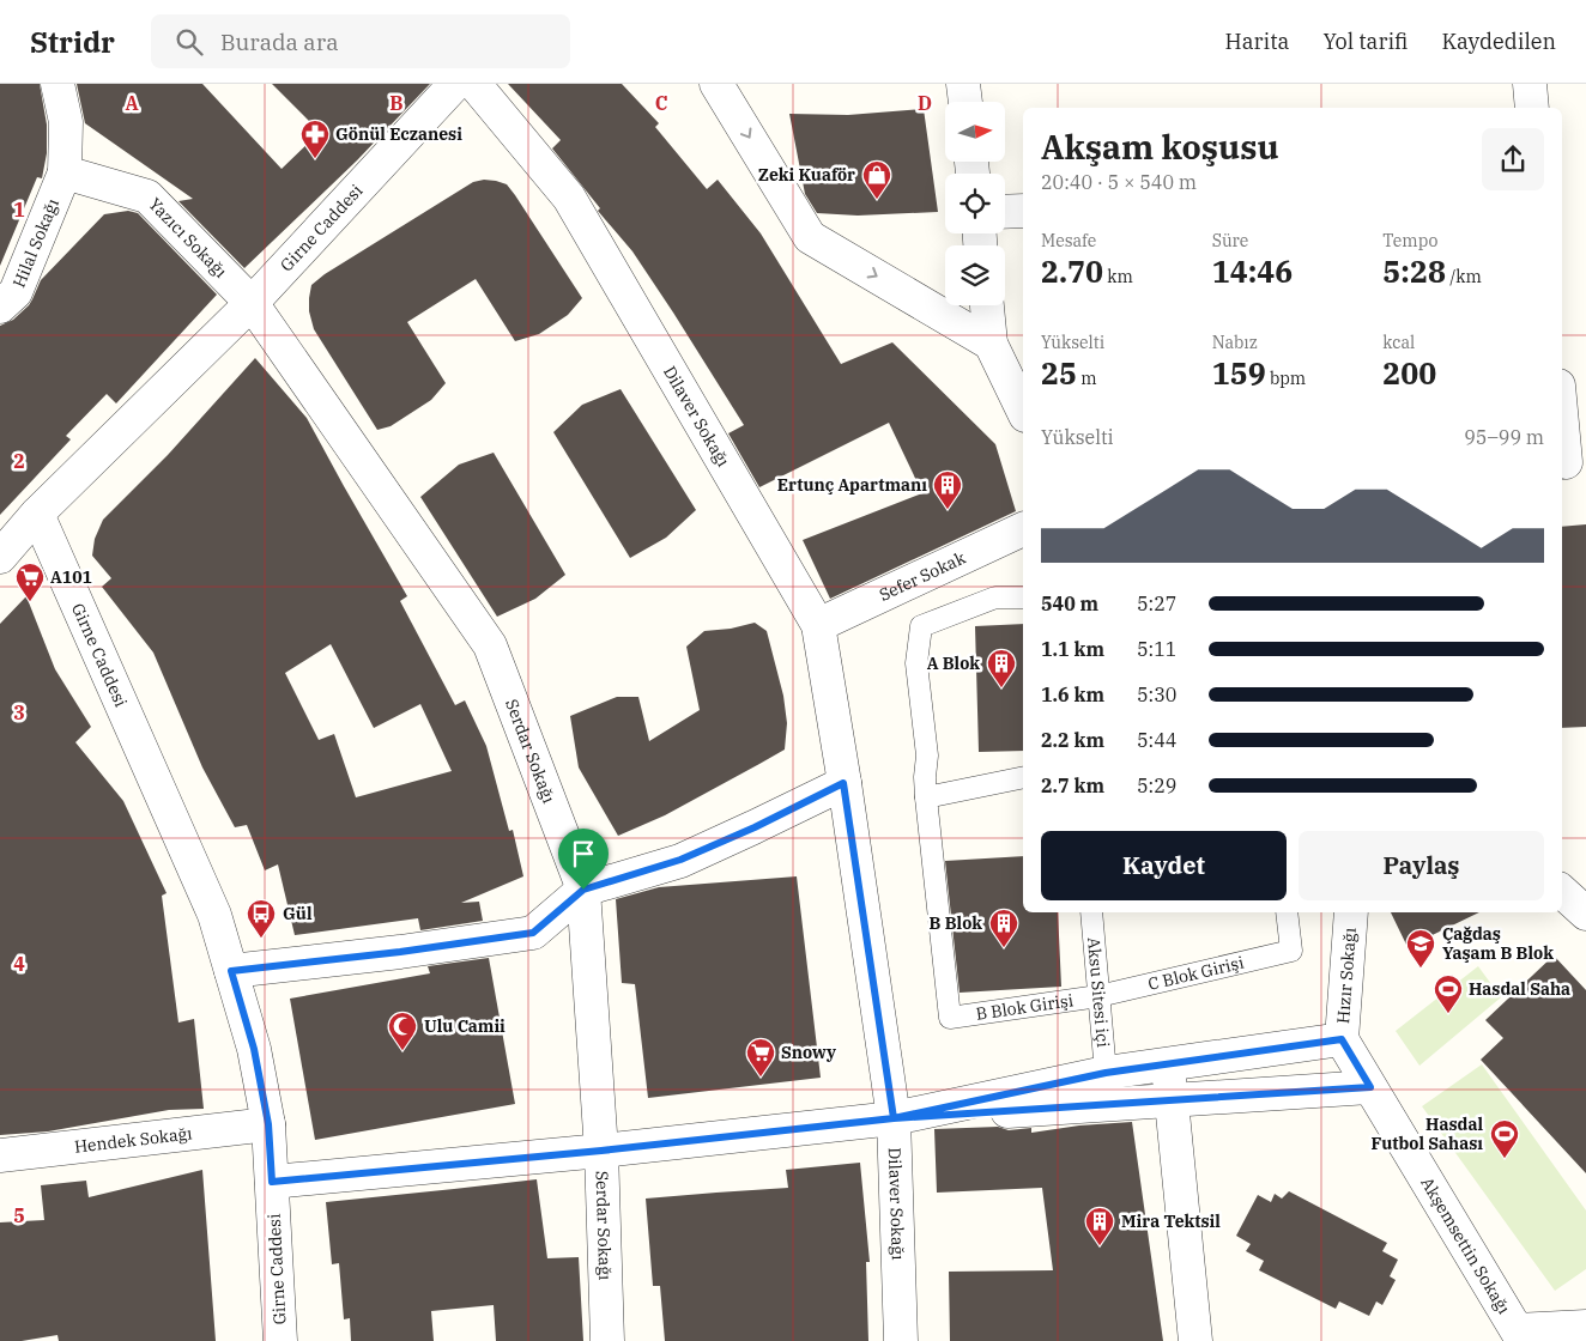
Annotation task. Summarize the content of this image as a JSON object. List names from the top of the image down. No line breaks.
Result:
{"streets":{"street":["Girne Caddesi","Yazıcı Sokağı","Hilal Sokağı","Dilaver Sokağı","Sefer Sokak","Serdar Sokağı","Hızır Sokağı","Hendek Sokağı","Akşemsettin Sokağı"],"lane":["C Blok Girişi","Aksu Sitesi içi","B Blok Girişi"]},"crossings":[["Girne Caddesi","Yazıcı Sokağı"],["Girne Caddesi","Serdar Sokağı"],["Girne Caddesi","Hızır Sokağı"],["Girne Caddesi","Hendek Sokağı"],["Yazıcı Sokağı","Hilal Sokağı"],["Yazıcı Sokağı","Serdar Sokağı"],["Dilaver Sokağı","Sefer Sokak"],["Dilaver Sokağı","Hızır Sokağı"],["Serdar Sokağı","Hızır Sokağı"],["C Blok Girişi","Aksu Sitesi içi"],["C Blok Girişi","B Blok Girişi"],["Hızır Sokağı","Aksu Sitesi içi"],["Hızır Sokağı","Akşemsettin Sokağı"],["Aksu Sitesi içi","B Blok Girişi"]],"places":{"pharmacy":["Gönül Eczanesi"],"shop":["Zeki Kuaför"],"building":["Ertunç Apartmanı","A Blok","B Blok","Mira Tektsil"],"supermarket":["A101","Snowy"],"bus stop":["Gül"],"school or university":["Çağdaş Yaşam B Blok"],"sports":["Hasdal Saha","Hasdal Futbol Sahası"],"mosque":["Ulu Camii"]},"north":"right","page":{"header":"Stridr","search":"Burada ara","nav":["Harita","Yol tarifi","Kaydedilen"],"heading":["Akşam koşusu","20:40 · 5 × 540 m"],"stats":[["Mesafe","2.70 km"],["Süre","14:46"],["Tempo","5:28 /km"],["Yükselti","25 m"],["Nabız","159 bpm"],["kcal","200"]],"chart":["Yükselti","95–99 m"],"list":[{"name":"540 m","note":"5:27"},{"name":"1.1 km","note":"5:11"},{"name":"1.6 km","note":"5:30"},{"name":"2.2 km","note":"5:44"},{"name":"2.7 km","note":"5:29"}],"buttons":["Kaydet","Paylaş"]},"grid":{"columns":["A","B","C","D"],"rows":["1","2","3","4","5"]}}
